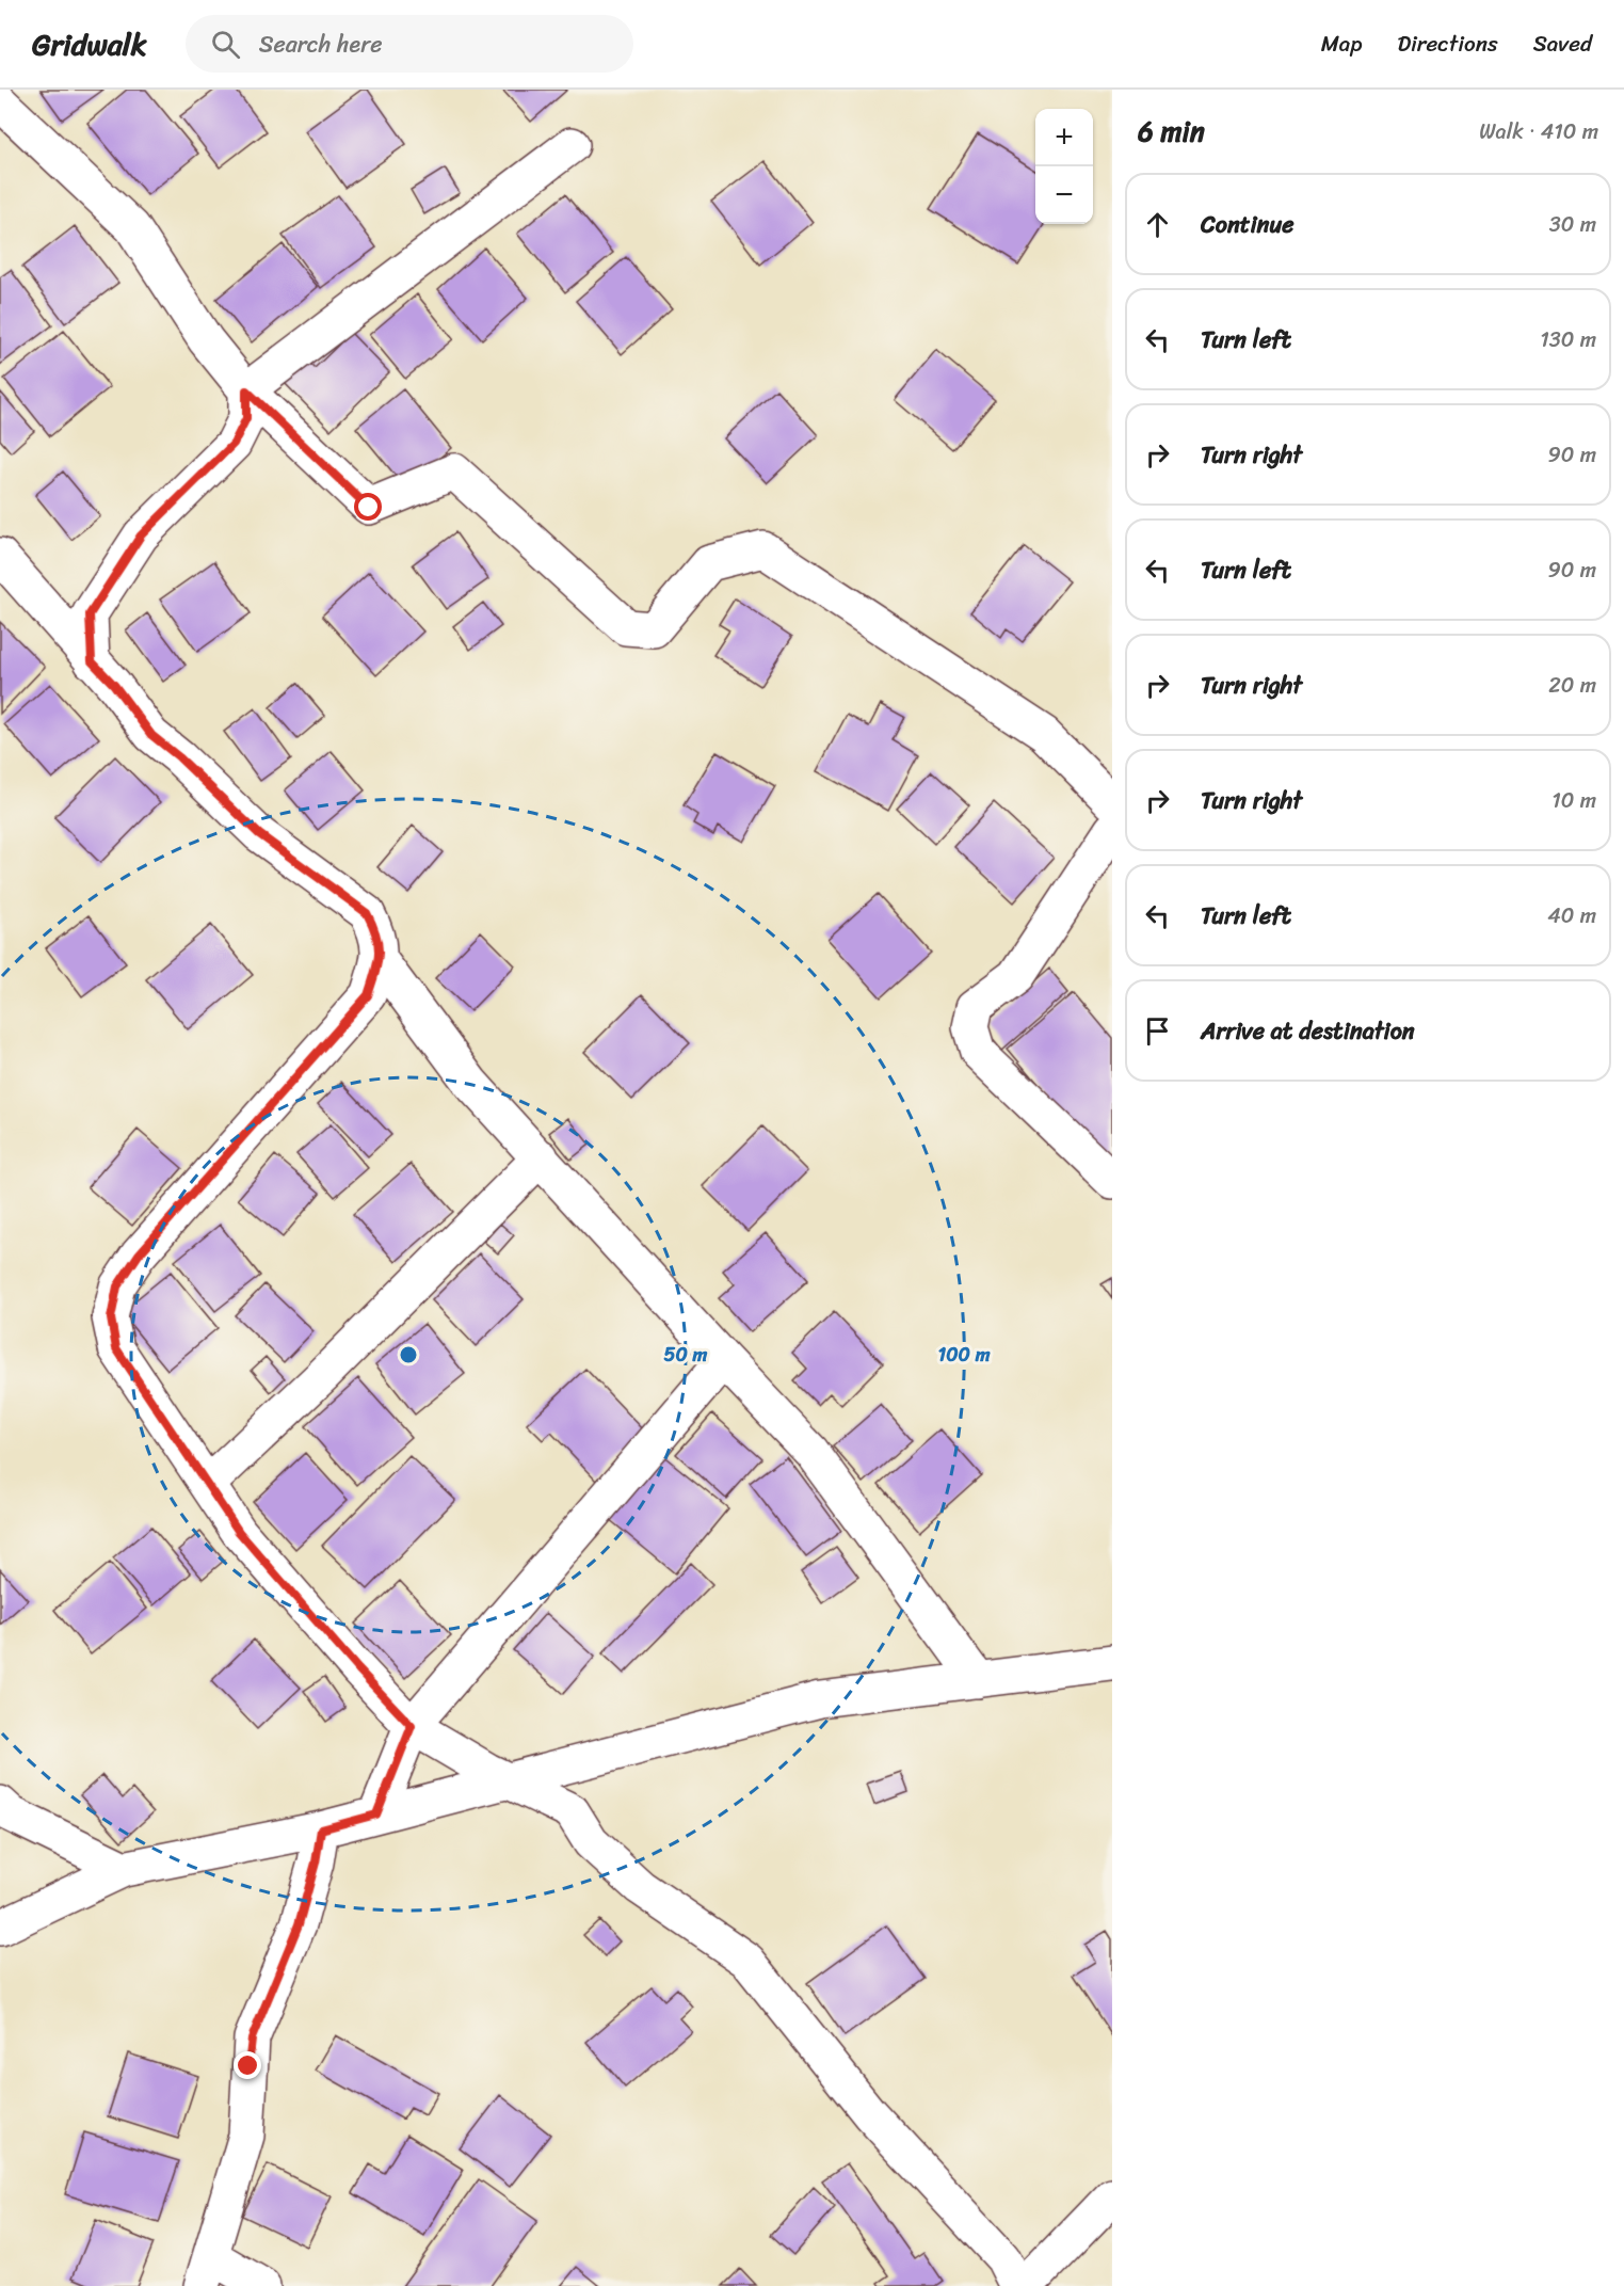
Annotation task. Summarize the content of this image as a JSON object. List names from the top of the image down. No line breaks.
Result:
{"page":{"header":"Gridwalk","search":"Search here","nav":["Map","Directions","Saved"],"heading":["6 min","Walk · 410 m"],"map_buttons":["+","−"],"list":[["Continue","30 m"],["Turn left","130 m"],["Turn right","90 m"],["Turn left","90 m"],["Turn right","20 m"],["Turn right","10 m"],["Turn left","40 m"],"Arrive at destination"]},"rings":["50 m","100 m"]}
